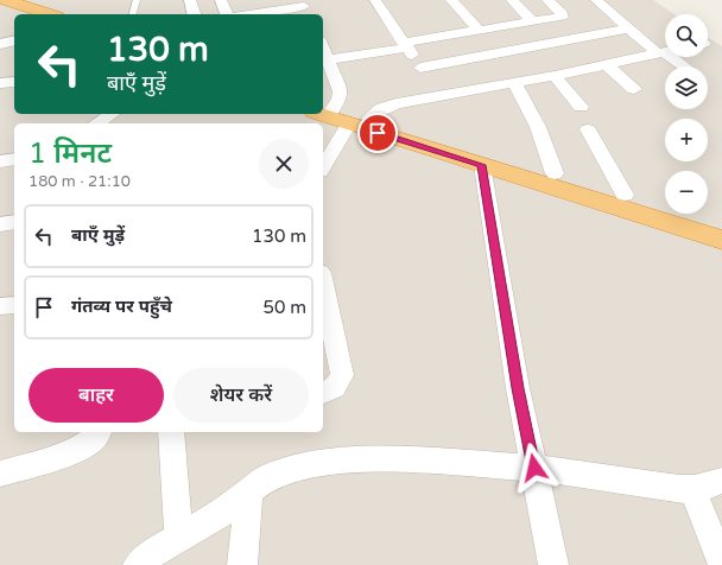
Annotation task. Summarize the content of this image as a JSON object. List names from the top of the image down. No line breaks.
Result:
{"page":{"map_buttons":["+","−"],"turn":["130 m","बाएँ मुड़ें"],"heading":["1 मिनट","180 m · 21:10"],"list":[{"name":"बाएँ मुड़ें","value":"130 m"},{"name":"गंतव्य पर पहुँचे","value":"50 m"}],"buttons":["बाहर","शेयर करें"]}}
